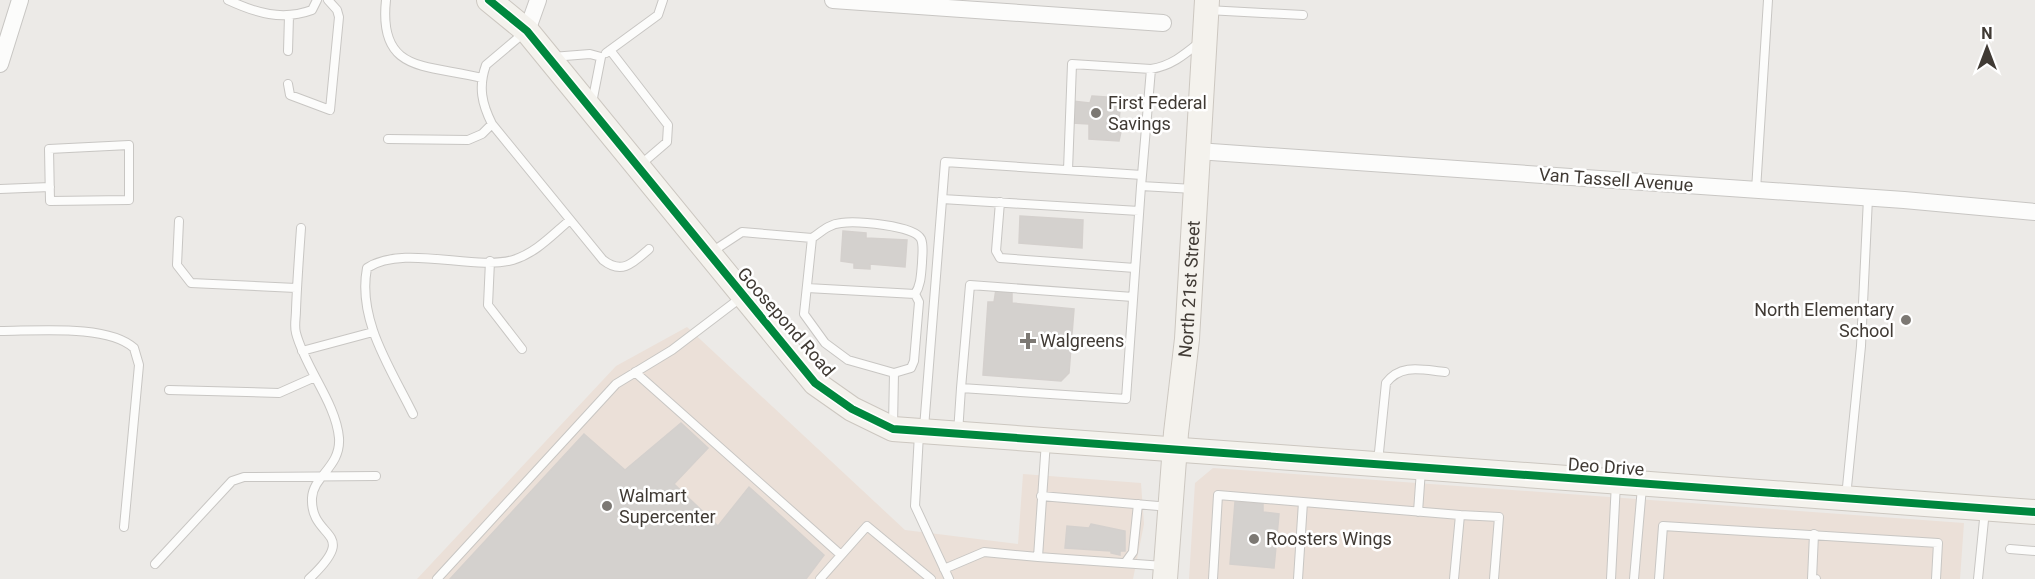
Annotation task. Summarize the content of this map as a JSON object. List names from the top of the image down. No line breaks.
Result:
{"streets":{"street":["Van Tassell Avenue","North 21st Street","Goosepond Road","Deo Drive"]},"crossings":[["Van Tassell Avenue","North 21st Street"],["North 21st Street","Goosepond Road"],["North 21st Street","Deo Drive"],["Goosepond Road","Deo Drive"]],"places":{"other":["First Federal Savings","North Elementary School","Walmart Supercenter","Roosters Wings"],"health":["Walgreens"]},"north":"top"}
